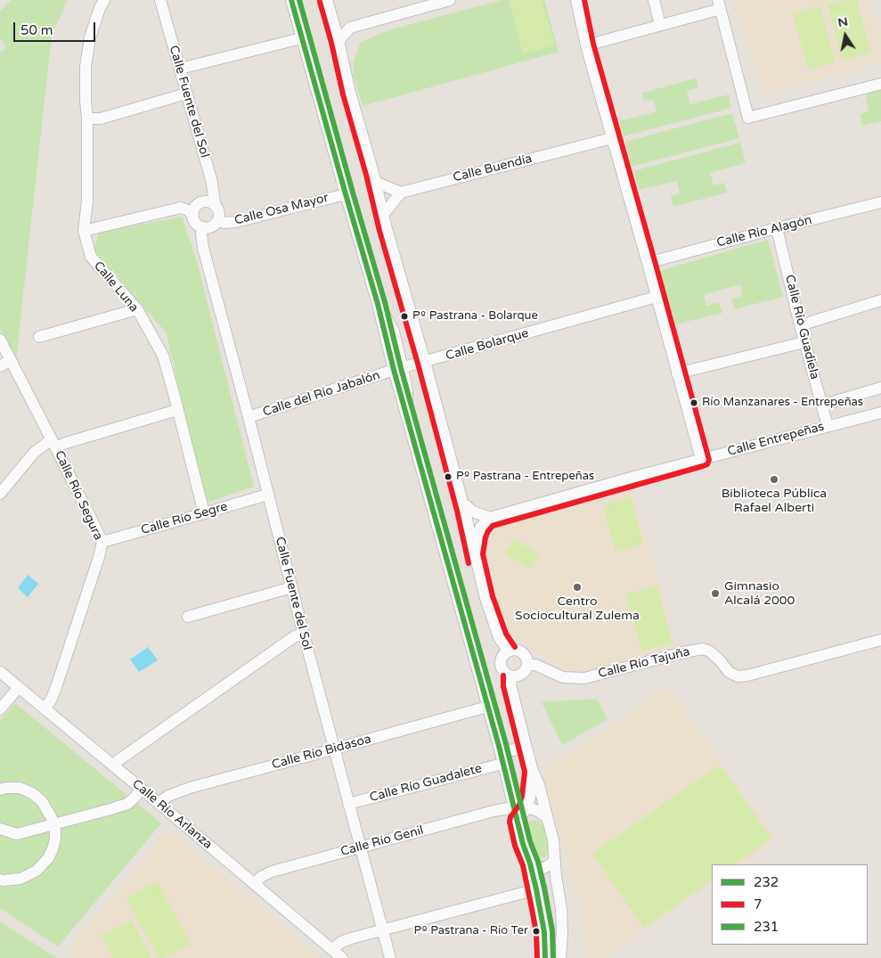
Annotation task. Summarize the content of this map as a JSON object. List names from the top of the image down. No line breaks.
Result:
{"streets":{"street":["Calle Fuente del Sol","Calle Buendía","Calle Osa Mayor","Calle Río Alagón","Calle Luna","Calle Río Guadiela","Calle Bolarque","Calle del Río Jabalón","Calle Entrepeñas","Calle Río Segura","Calle Río Segre","Calle Río Tajuña","Calle Río Bidasoa","Calle Río Guadalete","Calle Río Arlanza","Calle Río Genil"]},"crossings":[["Calle Fuente del Sol","Calle Osa Mayor"],["Calle Fuente del Sol","Calle del Río Jabalón"],["Calle Fuente del Sol","Calle Río Segre"],["Calle Fuente del Sol","Calle Río Bidasoa"],["Calle Fuente del Sol","Calle Río Guadalete"],["Calle Fuente del Sol","Calle Río Genil"],["Calle Río Alagón","Calle Río Guadiela"],["Calle Luna","Calle Río Segre"],["Calle Río Guadiela","Calle Entrepeñas"],["Calle Bolarque","Calle del Río Jabalón"],["Calle Río Segura","Calle Río Segre"],["Calle Río Segura","Calle Río Arlanza"],["Calle Río Bidasoa","Calle Río Arlanza"],["Calle Río Arlanza","Calle Río Genil"]],"places":["Pº Pastrana - Bolarque","Río Manzanares - Entrepeñas","Pº Pastrana - Entrepeñas","Biblioteca Pública Rafael Alberti","Centro Sociocultural Zulema","Gimnasio Alcalá 2000","Pº Pastrana - Río Ter"],"lines":["transit line 232","transit line 7","transit line 231"],"legend":["232","7","231"],"scale_bar":"50 m","north":"top"}
